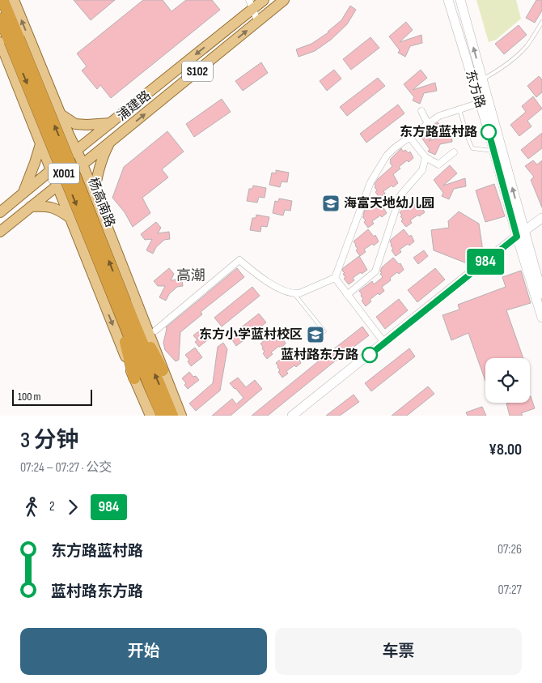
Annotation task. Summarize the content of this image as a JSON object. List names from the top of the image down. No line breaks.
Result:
{"streets":{"highway":["X001","杨高南路"],"main road":["S102","东方路","浦建路"]},"crossings":[["浦建路","杨高南路"]],"districts":["高潮"],"places":{"other":["东方路蓝村路","蓝村路东方路"],"school or university":["海富天地幼儿园","东方小学蓝村校区"]},"lines":["bus line 984"],"scale_bar":"100 m","page":{"on_map":"984","scale":"100 m","heading":["3 分钟","07:24 – 07:27 · 公交","¥8.00"],"legs":["2","984"],"list":[{"name":"东方路蓝村路","value":"07:26"},{"name":"蓝村路东方路","value":"07:27"}],"buttons":["开始","车票"]}}
